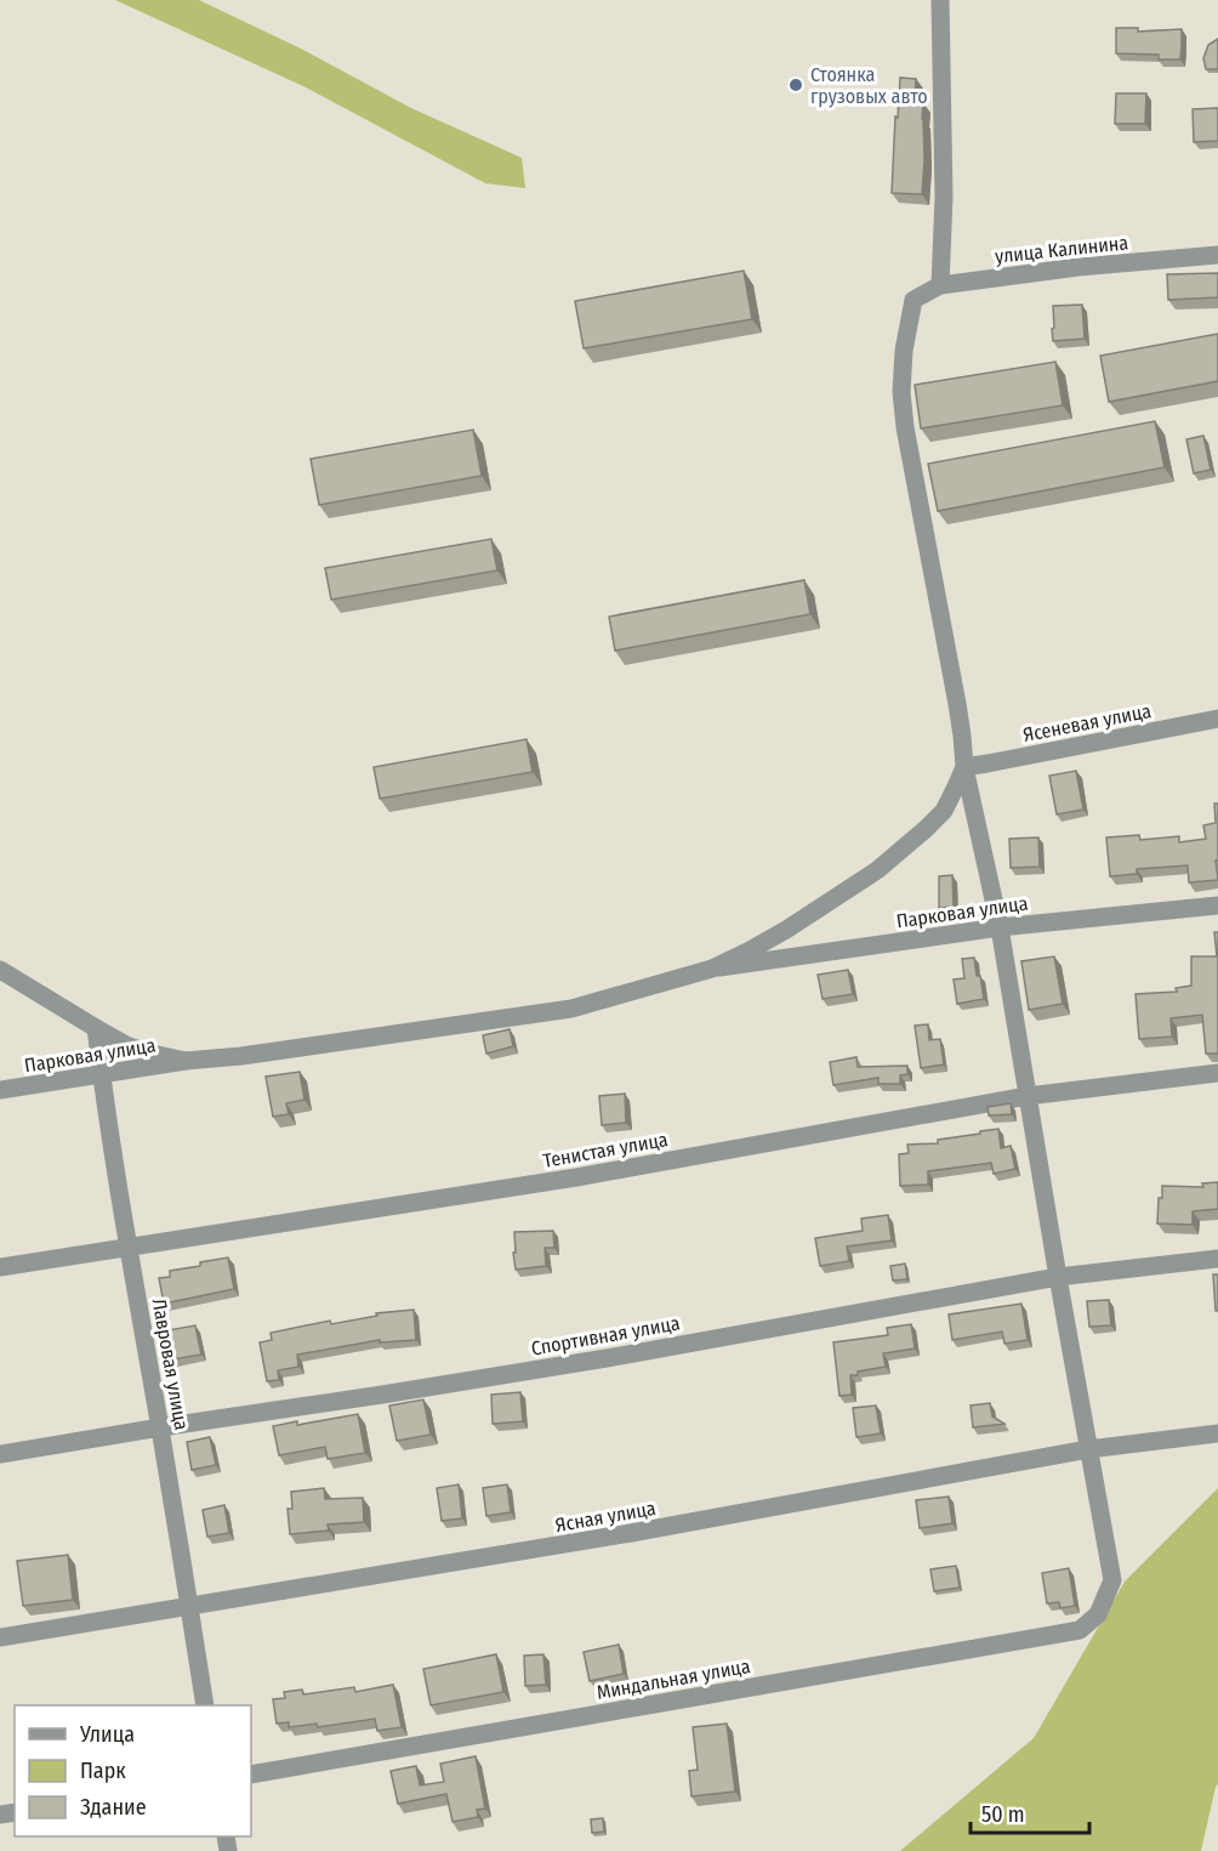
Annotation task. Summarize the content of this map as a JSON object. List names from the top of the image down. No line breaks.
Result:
{"streets":{"street":["улица Калинина","Ясеневая улица","Парковая улица","Тенистая улица","Спортивная улица","Лавровая улица","Ясная улица","Миндальная улица"]},"crossings":[["улица Калинина","Ясеневая улица"],["Парковая улица","Лавровая улица"],["Тенистая улица","Лавровая улица"],["Спортивная улица","Лавровая улица"],["Лавровая улица","Ясная улица"],["Ясная улица","Миндальная улица"]],"places":["Стоянка грузовых авто"],"legend":["Улица","Парк","Здание"],"scale_bar":"50 m"}
